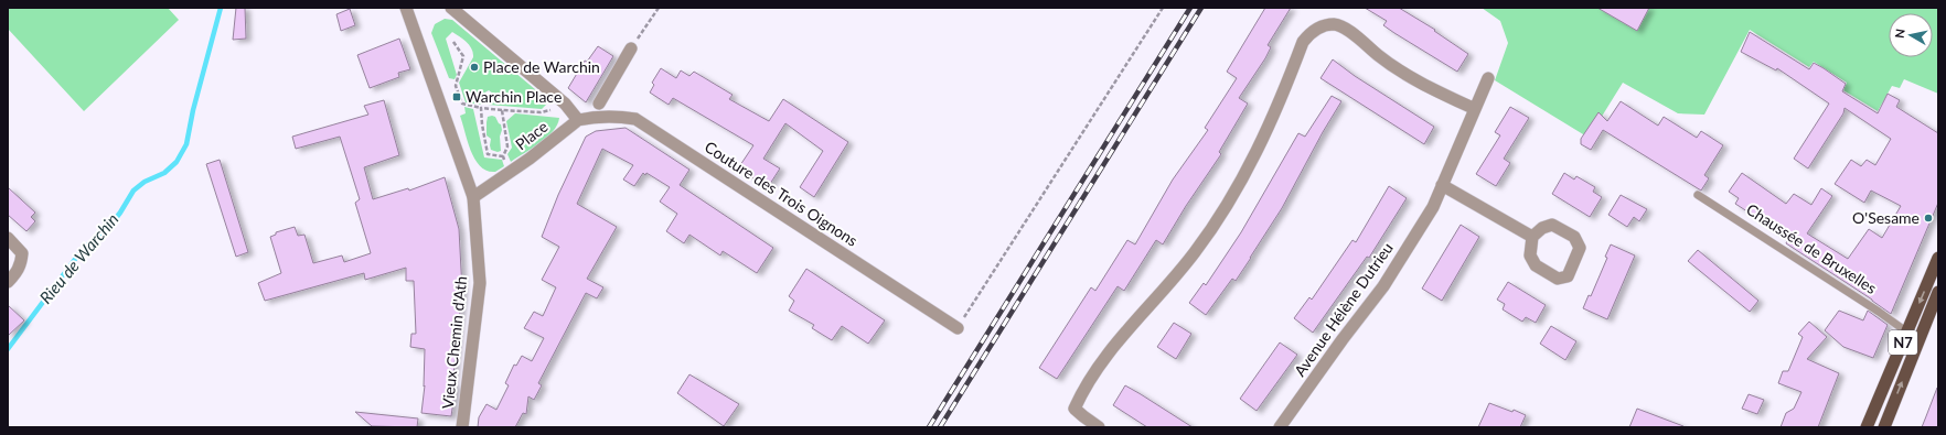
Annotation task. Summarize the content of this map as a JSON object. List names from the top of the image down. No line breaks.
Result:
{"streets":{"main road":["N7"],"street":["Place","Couture des Trois Oignons","Avenue Hélène Dutrieu","Vieux Chemin d'Ath"],"lane":["Chaussée de Bruxelles"]},"crossings":[["Place","Couture des Trois Oignons"],["Place","Vieux Chemin d'Ath"],["Chaussée de Bruxelles","N7"]],"water":["Rieu de Warchin"],"places":{"other":["Place de Warchin","O'Sesame"],"transit":["Warchin Place"]},"north":"left"}
